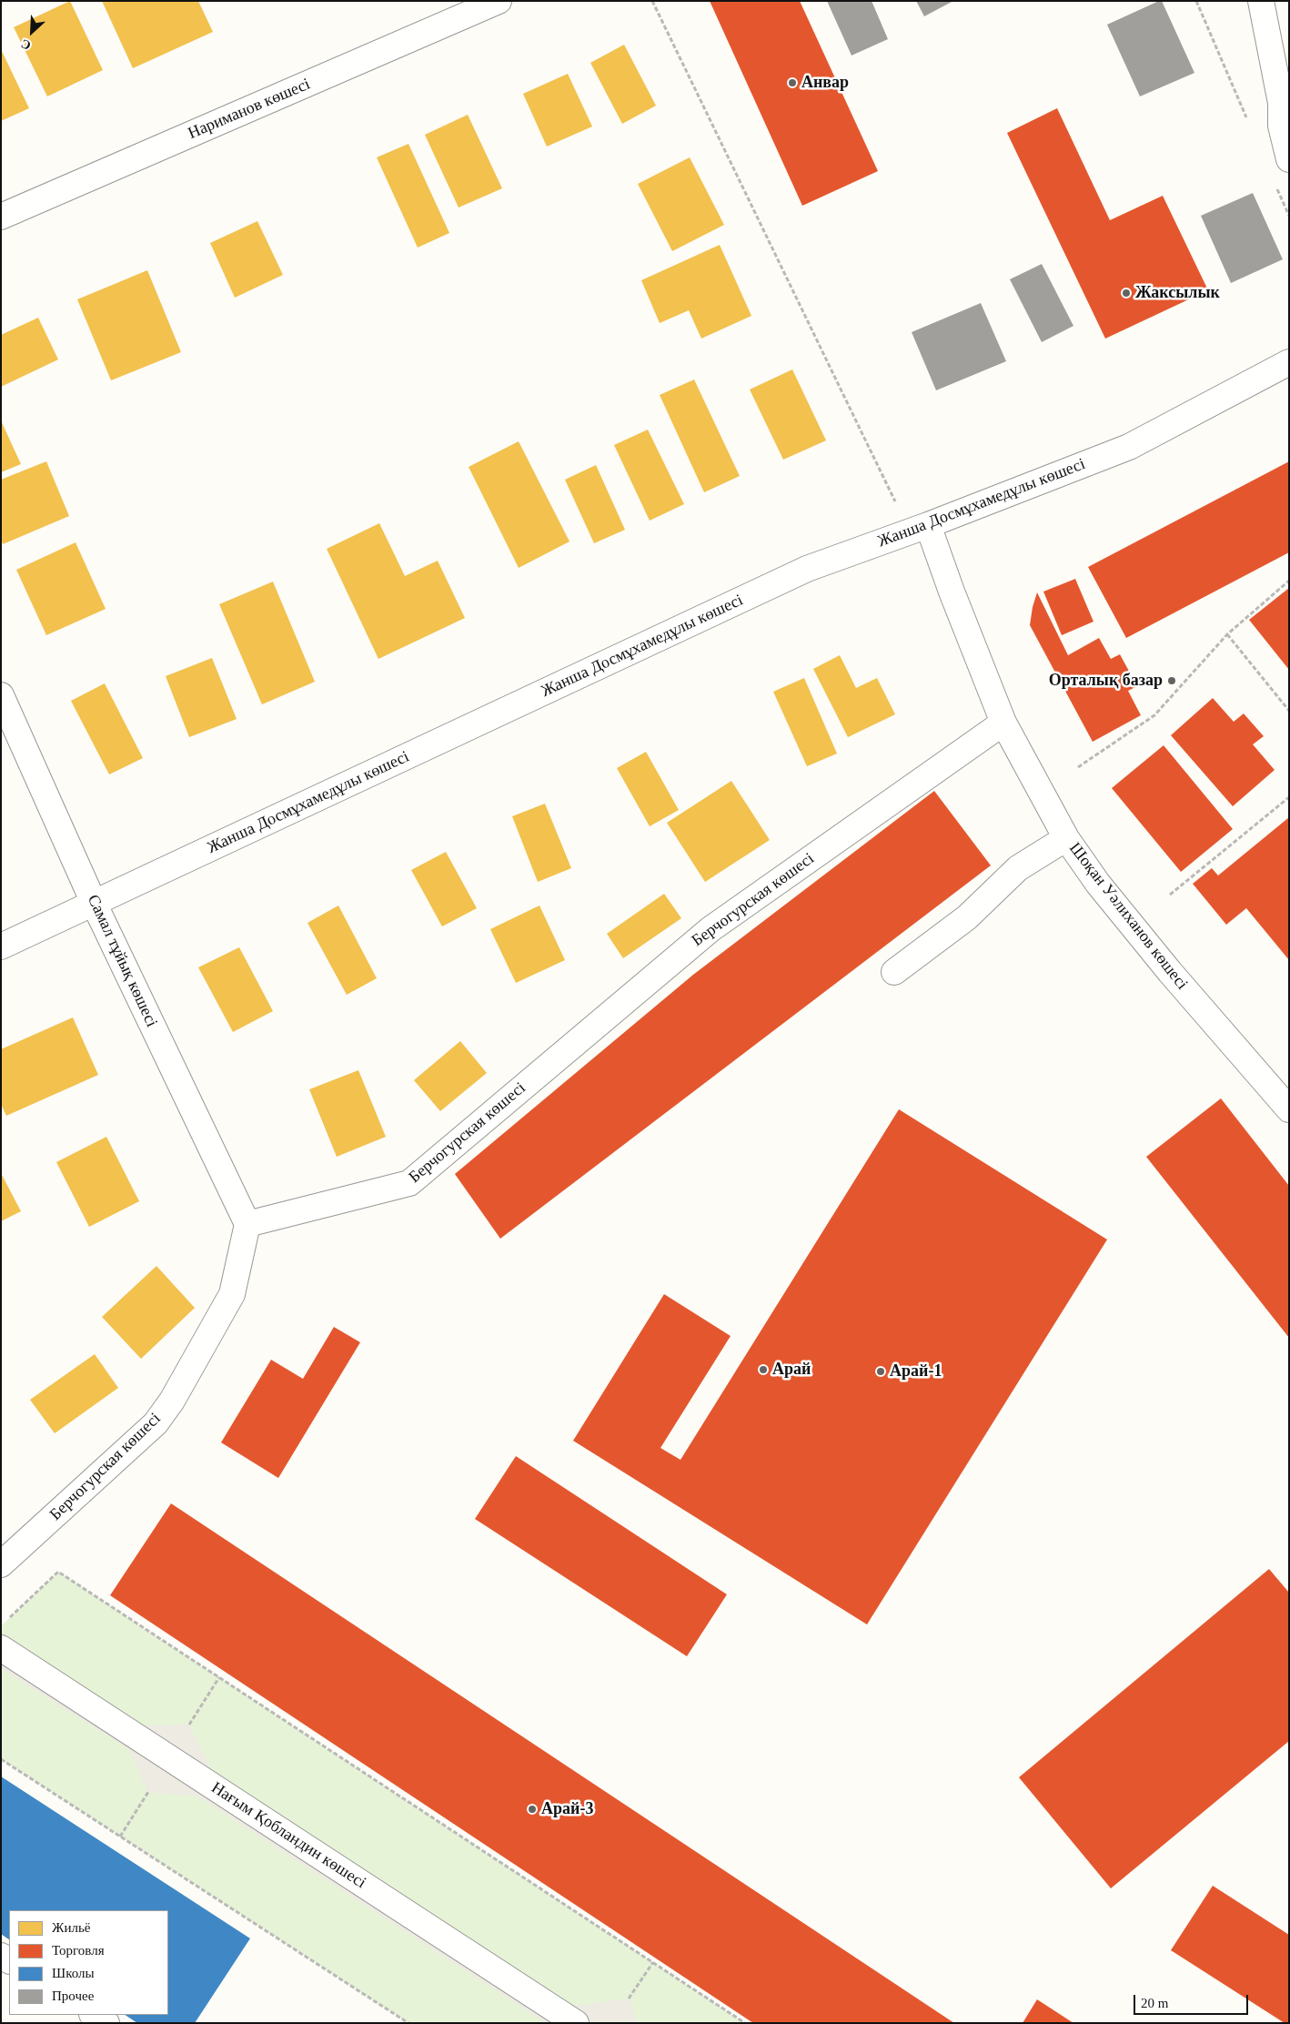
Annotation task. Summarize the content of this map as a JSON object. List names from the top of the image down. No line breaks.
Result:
{"streets":{"street":["Нариманов көшесі","Жанша Досмұхамедұлы көшесі","Берчогурская көшесі","Шоқан Уәлиханов көшесі","Самал тұйық көшесі","Нағым Қобландин көшесі"]},"crossings":[["Жанша Досмұхамедұлы көшесі","Шоқан Уәлиханов көшесі"],["Жанша Досмұхамедұлы көшесі","Самал тұйық көшесі"],["Берчогурская көшесі","Шоқан Уәлиханов көшесі"],["Берчогурская көшесі","Самал тұйық көшесі"]],"places":["Анвар","Жаксылык","Орталық базар","Арай","Арай-1","Арай-3"],"legend":["Жильё","Торговля","Школы","Прочее"],"scale_bar":"20 m","north":"bottom left"}
